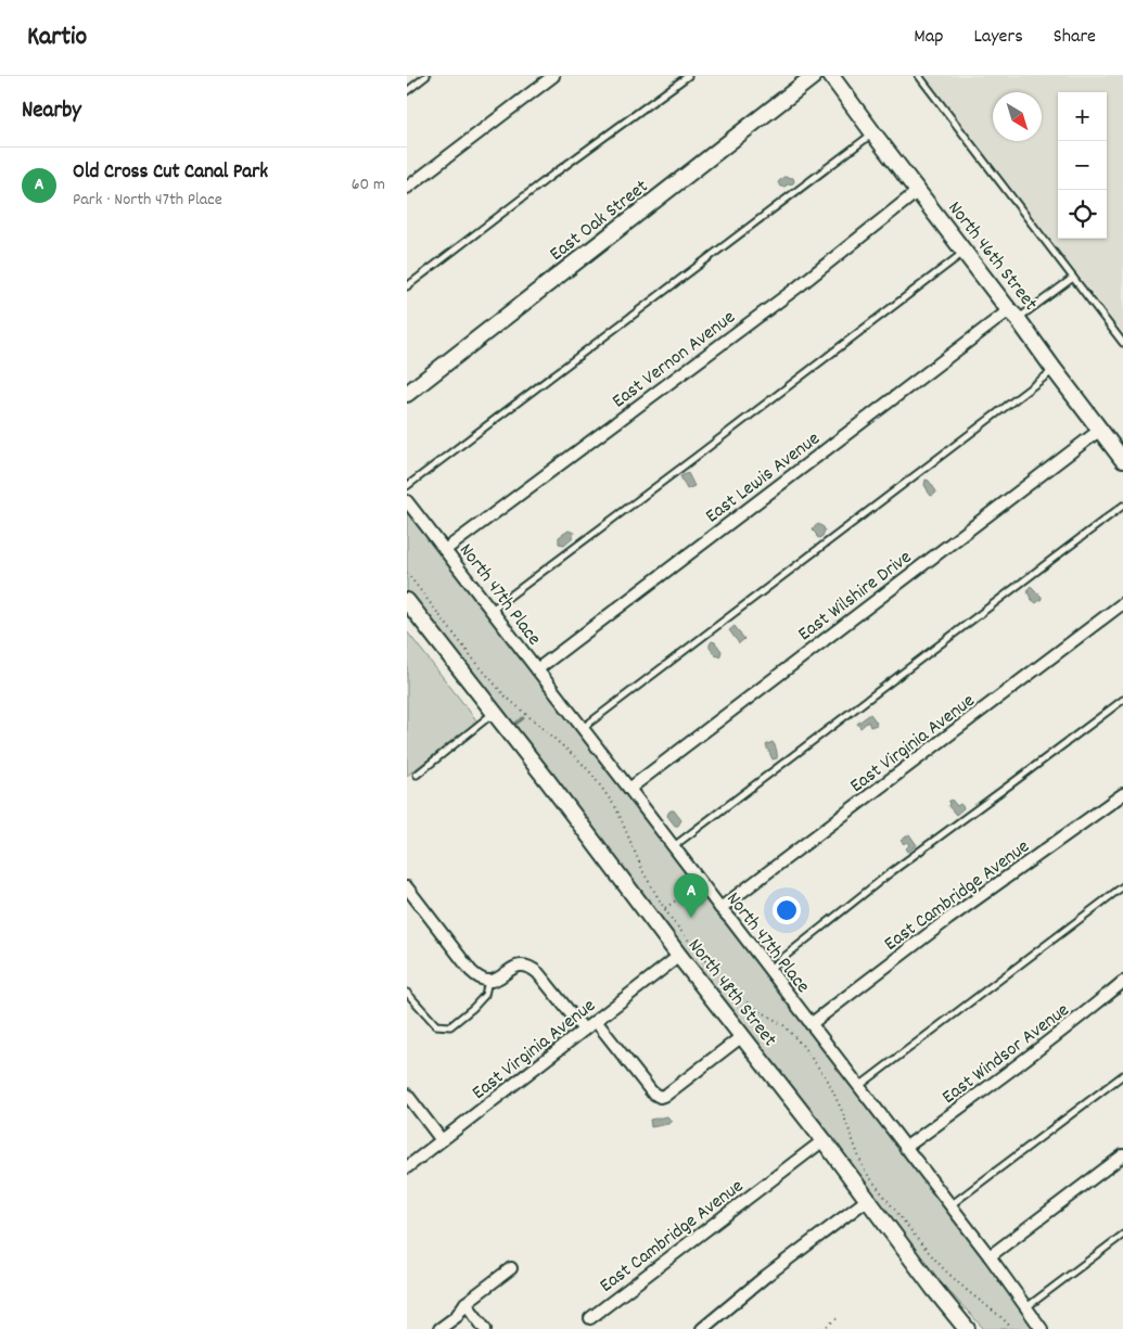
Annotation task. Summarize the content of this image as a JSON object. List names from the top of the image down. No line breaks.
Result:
{"streets":{"street":["East Oak Street","North 46th Street","East Vernon Avenue","East Lewis Avenue","North 47th Place","East Wilshire Drive","East Virginia Avenue","East Cambridge Avenue","North 48th Street","East Windsor Avenue"]},"crossings":[["North 46th Street","East Vernon Avenue"],["North 46th Street","East Lewis Avenue"],["North 46th Street","East Wilshire Drive"],["East Vernon Avenue","North 47th Place"],["East Lewis Avenue","North 47th Place"],["North 47th Place","East Wilshire Drive"],["North 47th Place","East Virginia Avenue"],["North 47th Place","East Cambridge Avenue"],["North 47th Place","East Windsor Avenue"],["East Virginia Avenue","North 48th Street"],["East Cambridge Avenue","North 48th Street"]],"north":"bottom right","page":{"header":"Kartio","nav":["Map","Layers","Share"],"heading":"Nearby","map_buttons":["+","−"],"list":[{"mark":"A","name":"Old Cross Cut Canal Park","note":"Park · North 47th Place","value":"60 m"}],"pins":"A"}}
